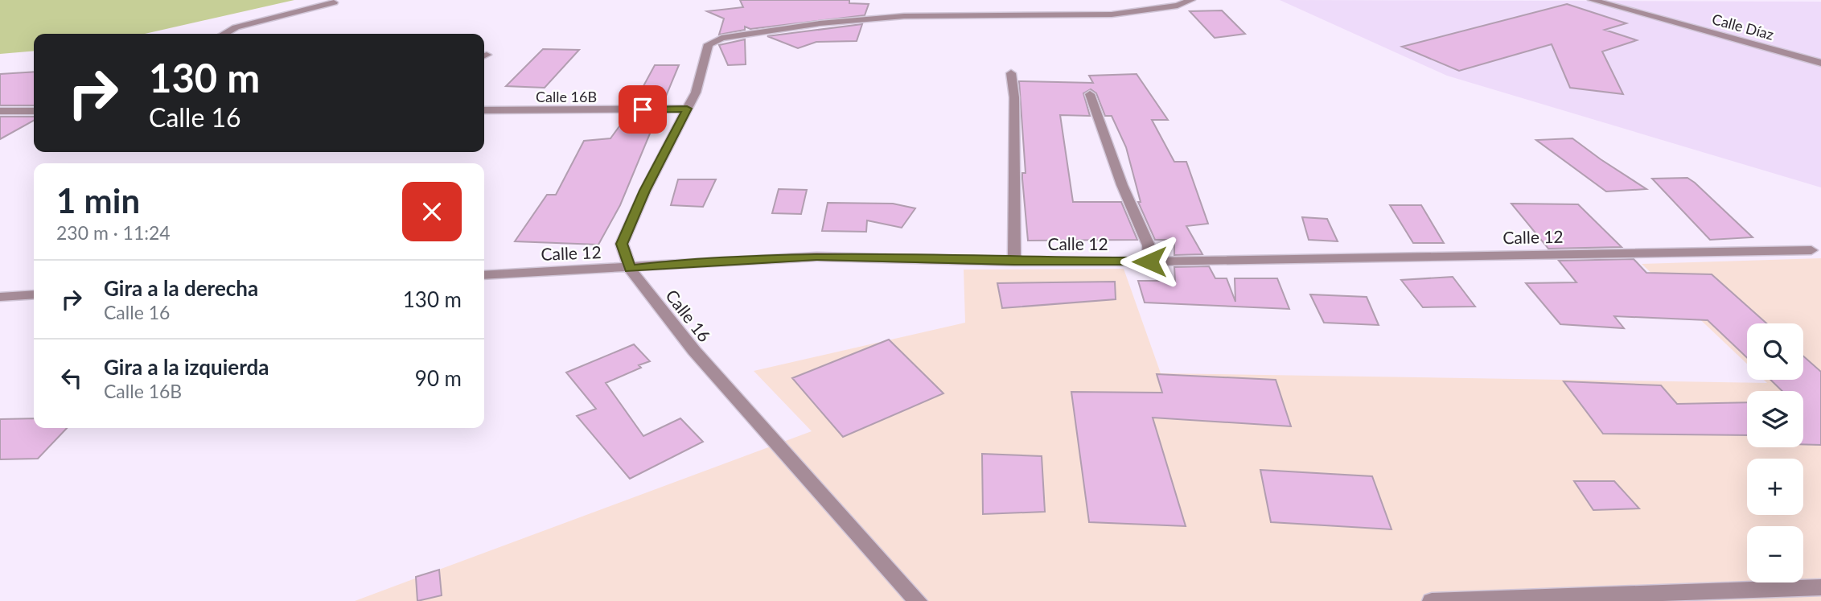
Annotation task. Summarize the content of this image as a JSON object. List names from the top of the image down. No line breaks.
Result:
{"streets":{"street":["Calle Díaz","Calle 16B","Calle 12","Calle 16"]},"crossings":[["Calle 16B","Calle 16"],["Calle 12","Calle 16"]],"page":{"turn":["130 m","Calle 16"],"heading":["1 min","230 m · 11:24"],"list":[{"name":"Gira a la derecha","note":"Calle 16","value":"130 m"},{"name":"Gira a la izquierda","note":"Calle 16B","value":"90 m"}],"map_buttons":["+","−"]}}
